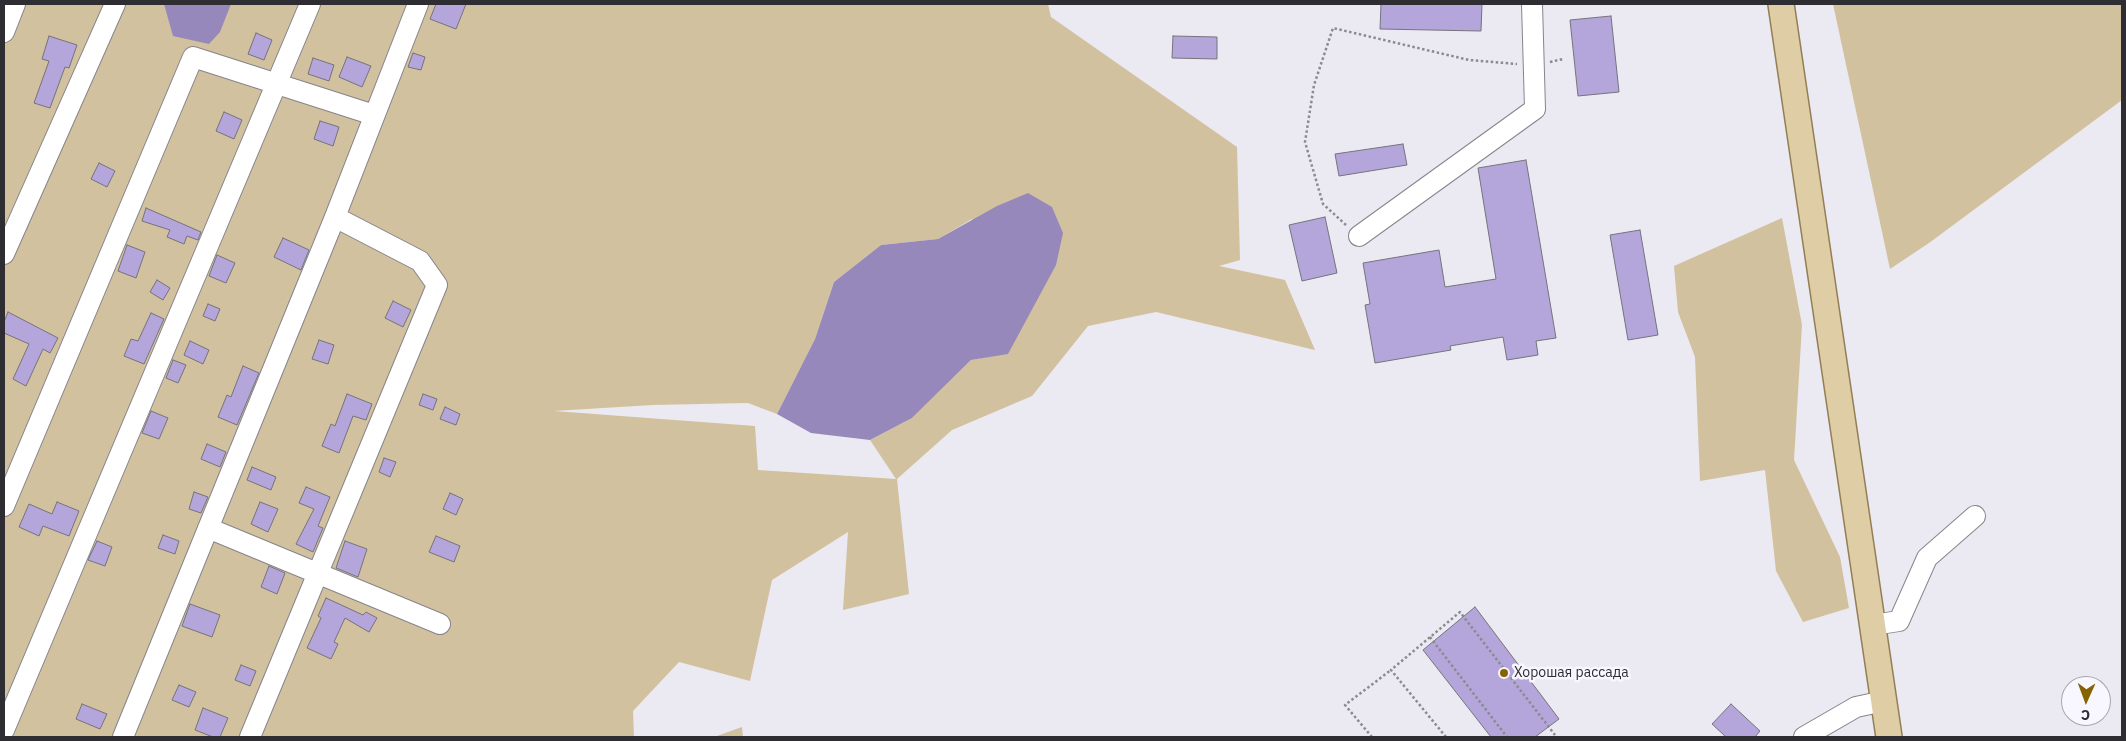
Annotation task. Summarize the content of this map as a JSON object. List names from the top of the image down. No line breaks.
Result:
{"places":["Хорошая рассада"],"north":"bottom"}
